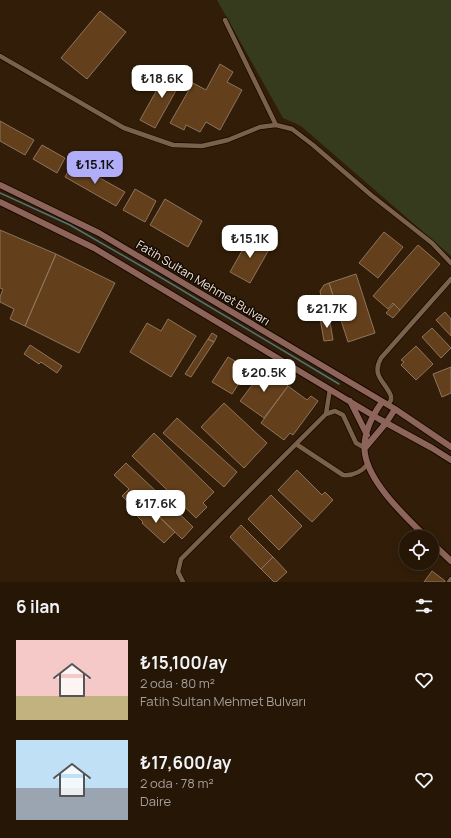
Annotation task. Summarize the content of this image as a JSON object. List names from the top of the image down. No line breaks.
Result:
{"streets":{"main road":["Fatih Sultan Mehmet Bulvarı"]},"page":{"price":["₺18.6K","₺15.1K","₺15.1K","₺21.7K","₺20.5K","₺17.6K"],"heading":"6 ilan","list":[{"name":"₺15,100/ay","note":"2 oda · 80 m² · Fatih Sultan Mehmet Bulvarı"},{"name":"₺17,600/ay","note":"2 oda · 78 m² · Daire"}]}}
